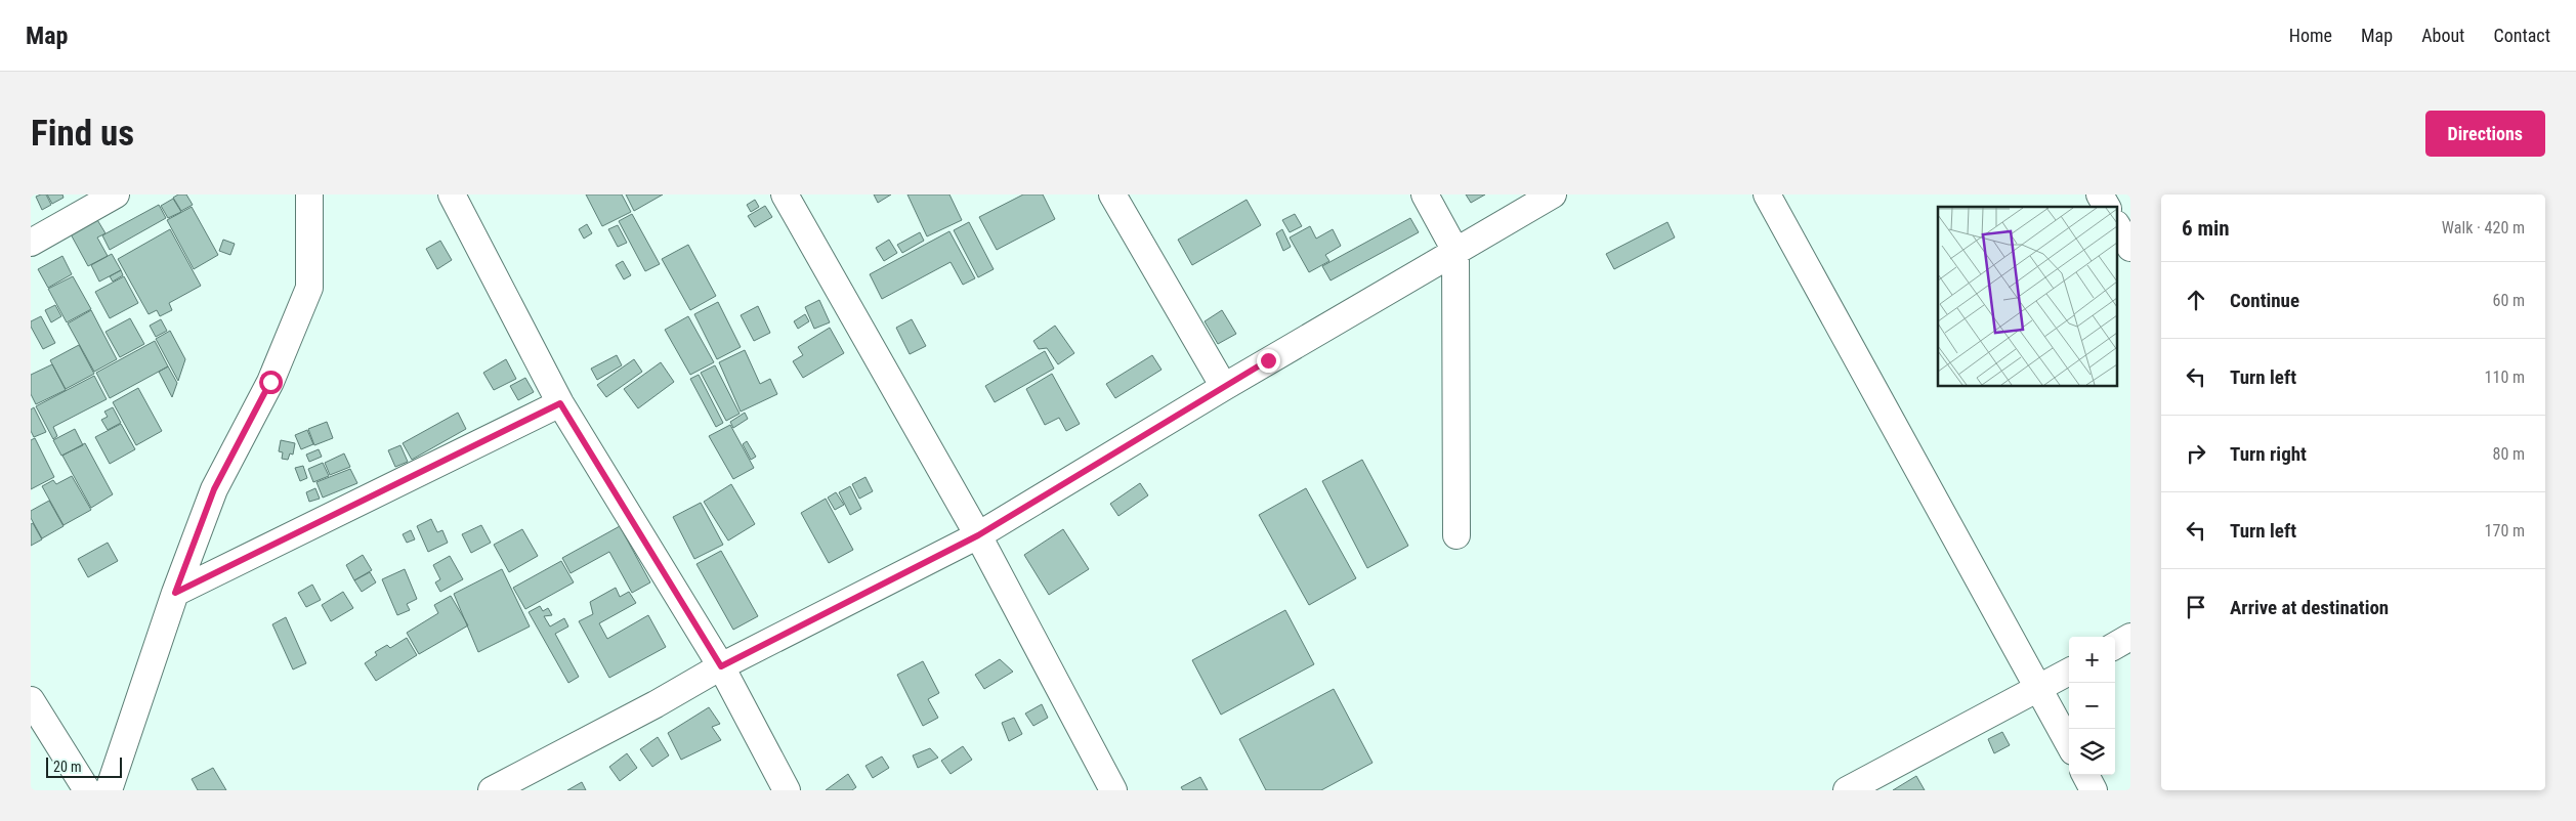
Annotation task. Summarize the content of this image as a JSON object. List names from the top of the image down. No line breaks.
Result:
{"scale_bar":"20 m","page":{"header":"Map","nav":["Home","Map","About","Contact"],"buttons":"Directions","title":"Find us","heading":["6 min","Walk · 420 m"],"list":[["Continue","60 m"],["Turn left","110 m"],["Turn right","80 m"],["Turn left","170 m"],"Arrive at destination"],"map_buttons":["+","−"],"scale":"20 m"}}
